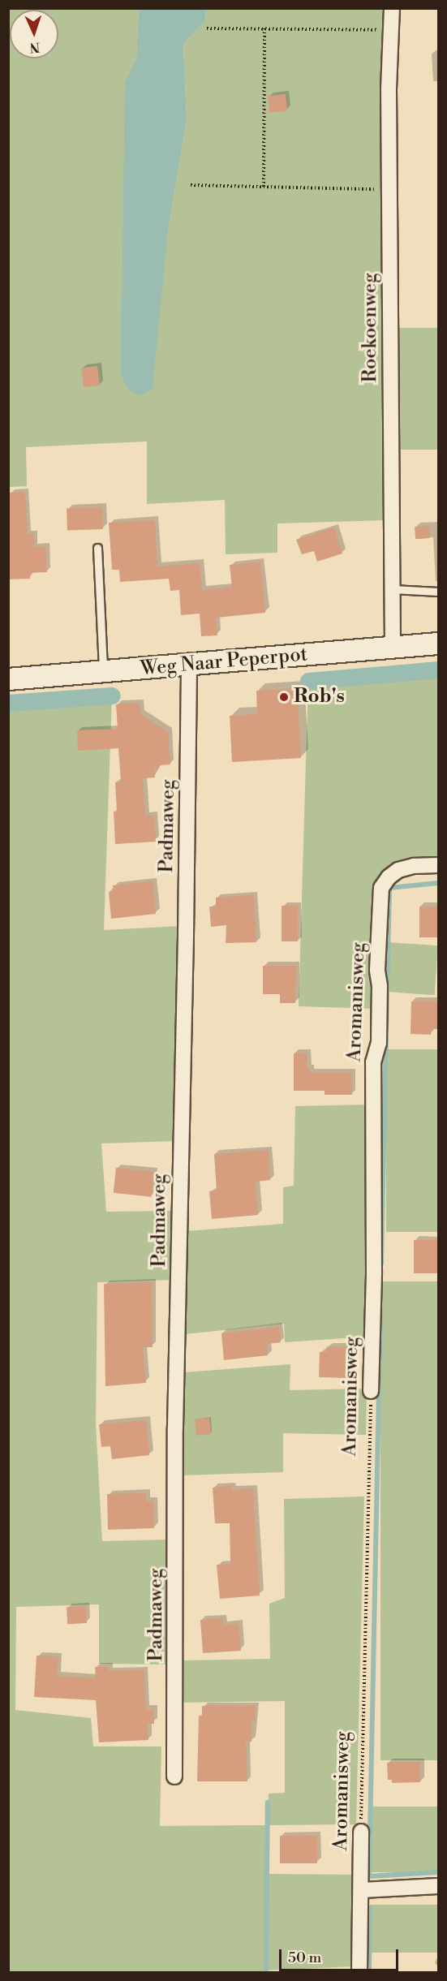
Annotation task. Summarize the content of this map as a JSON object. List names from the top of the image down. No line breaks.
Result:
{"streets":{"street":["Roekoenweg","Weg Naar Peperpot","Padmaweg","Aromanisweg"]},"crossings":[["Roekoenweg","Weg Naar Peperpot"],["Weg Naar Peperpot","Padmaweg"]],"places":["Rob's"],"scale_bar":"50 m","north":"bottom"}
